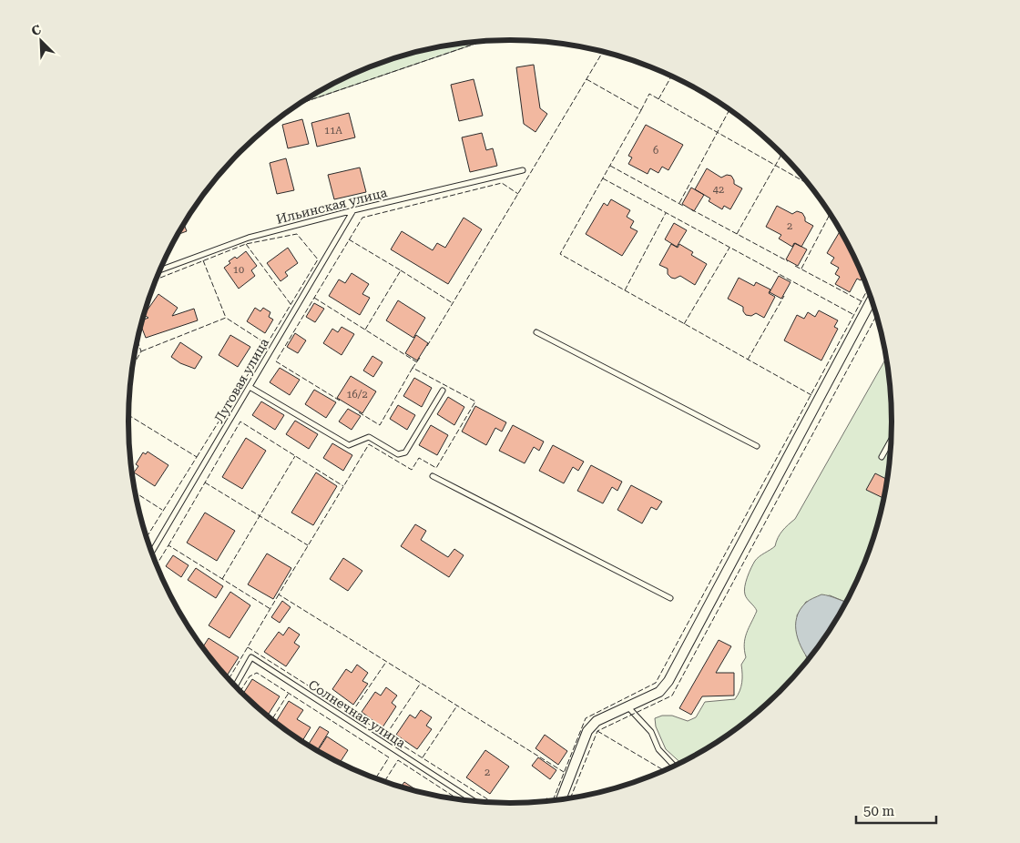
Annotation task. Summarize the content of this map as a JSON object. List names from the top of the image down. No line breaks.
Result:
{"streets":{"lane":["Ильинская улица","Луговая улица","Солнечная улица"]},"crossings":[["Ильинская улица","Луговая улица"]],"house_numbers":["11А","6","42","2","10","16/2","2"],"scale_bar":"50 m","north":"top left"}
